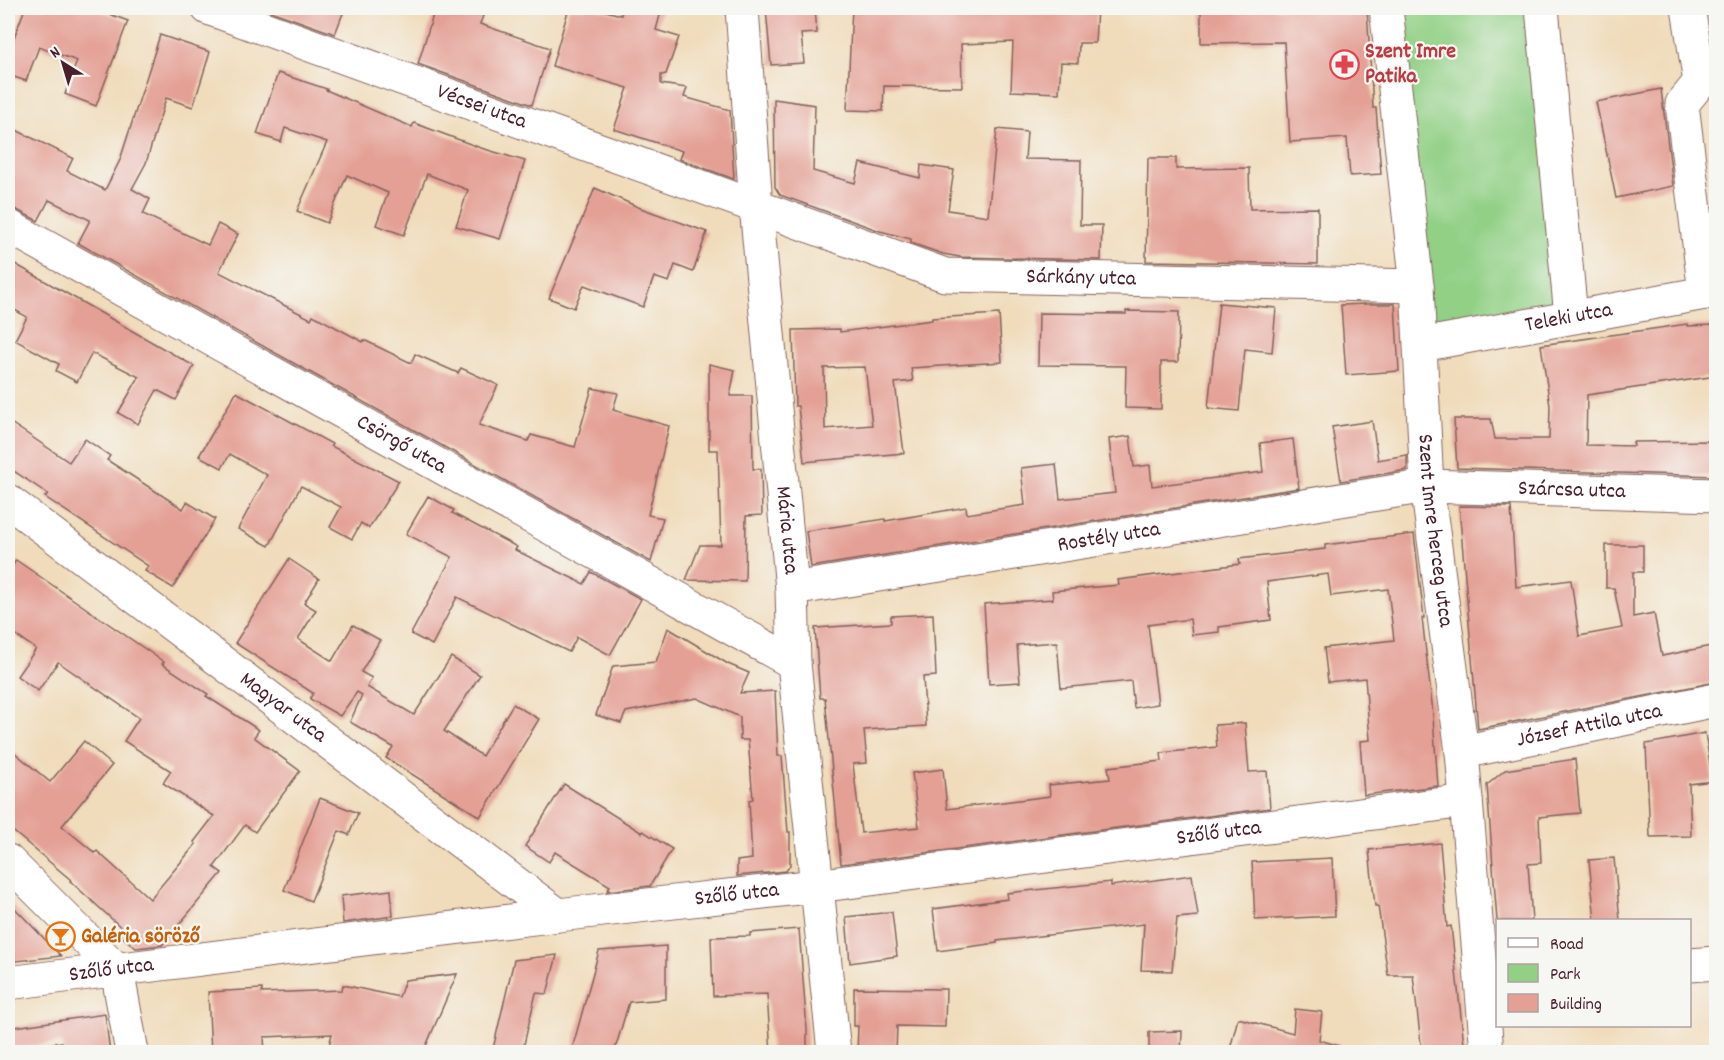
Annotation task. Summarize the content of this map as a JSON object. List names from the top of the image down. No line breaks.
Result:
{"streets":{"street":["Vécsei utca","Sárkány utca","Teleki utca","Csörgő utca","Szárcsa utca","Mária utca","Szent Imre herceg utca","Rostély utca","Magyar utca","József Attila utca","Szőlő utca"]},"crossings":[["Vécsei utca","Sárkány utca"],["Vécsei utca","Mária utca"],["Sárkány utca","Mária utca"],["Sárkány utca","Szent Imre herceg utca"],["Teleki utca","Szent Imre herceg utca"],["Csörgő utca","Mária utca"],["Szárcsa utca","Szent Imre herceg utca"],["Szárcsa utca","Rostély utca"],["Mária utca","Rostély utca"],["Mária utca","Szőlő utca"],["Szent Imre herceg utca","Rostély utca"],["Szent Imre herceg utca","József Attila utca"],["Szent Imre herceg utca","Szőlő utca"],["Magyar utca","Szőlő utca"]],"places":{"pharmacy":["Szent Imre Patika"],"bar":["Galéria söröző"]},"legend":["Road","Park","Building"],"north":"top left"}
